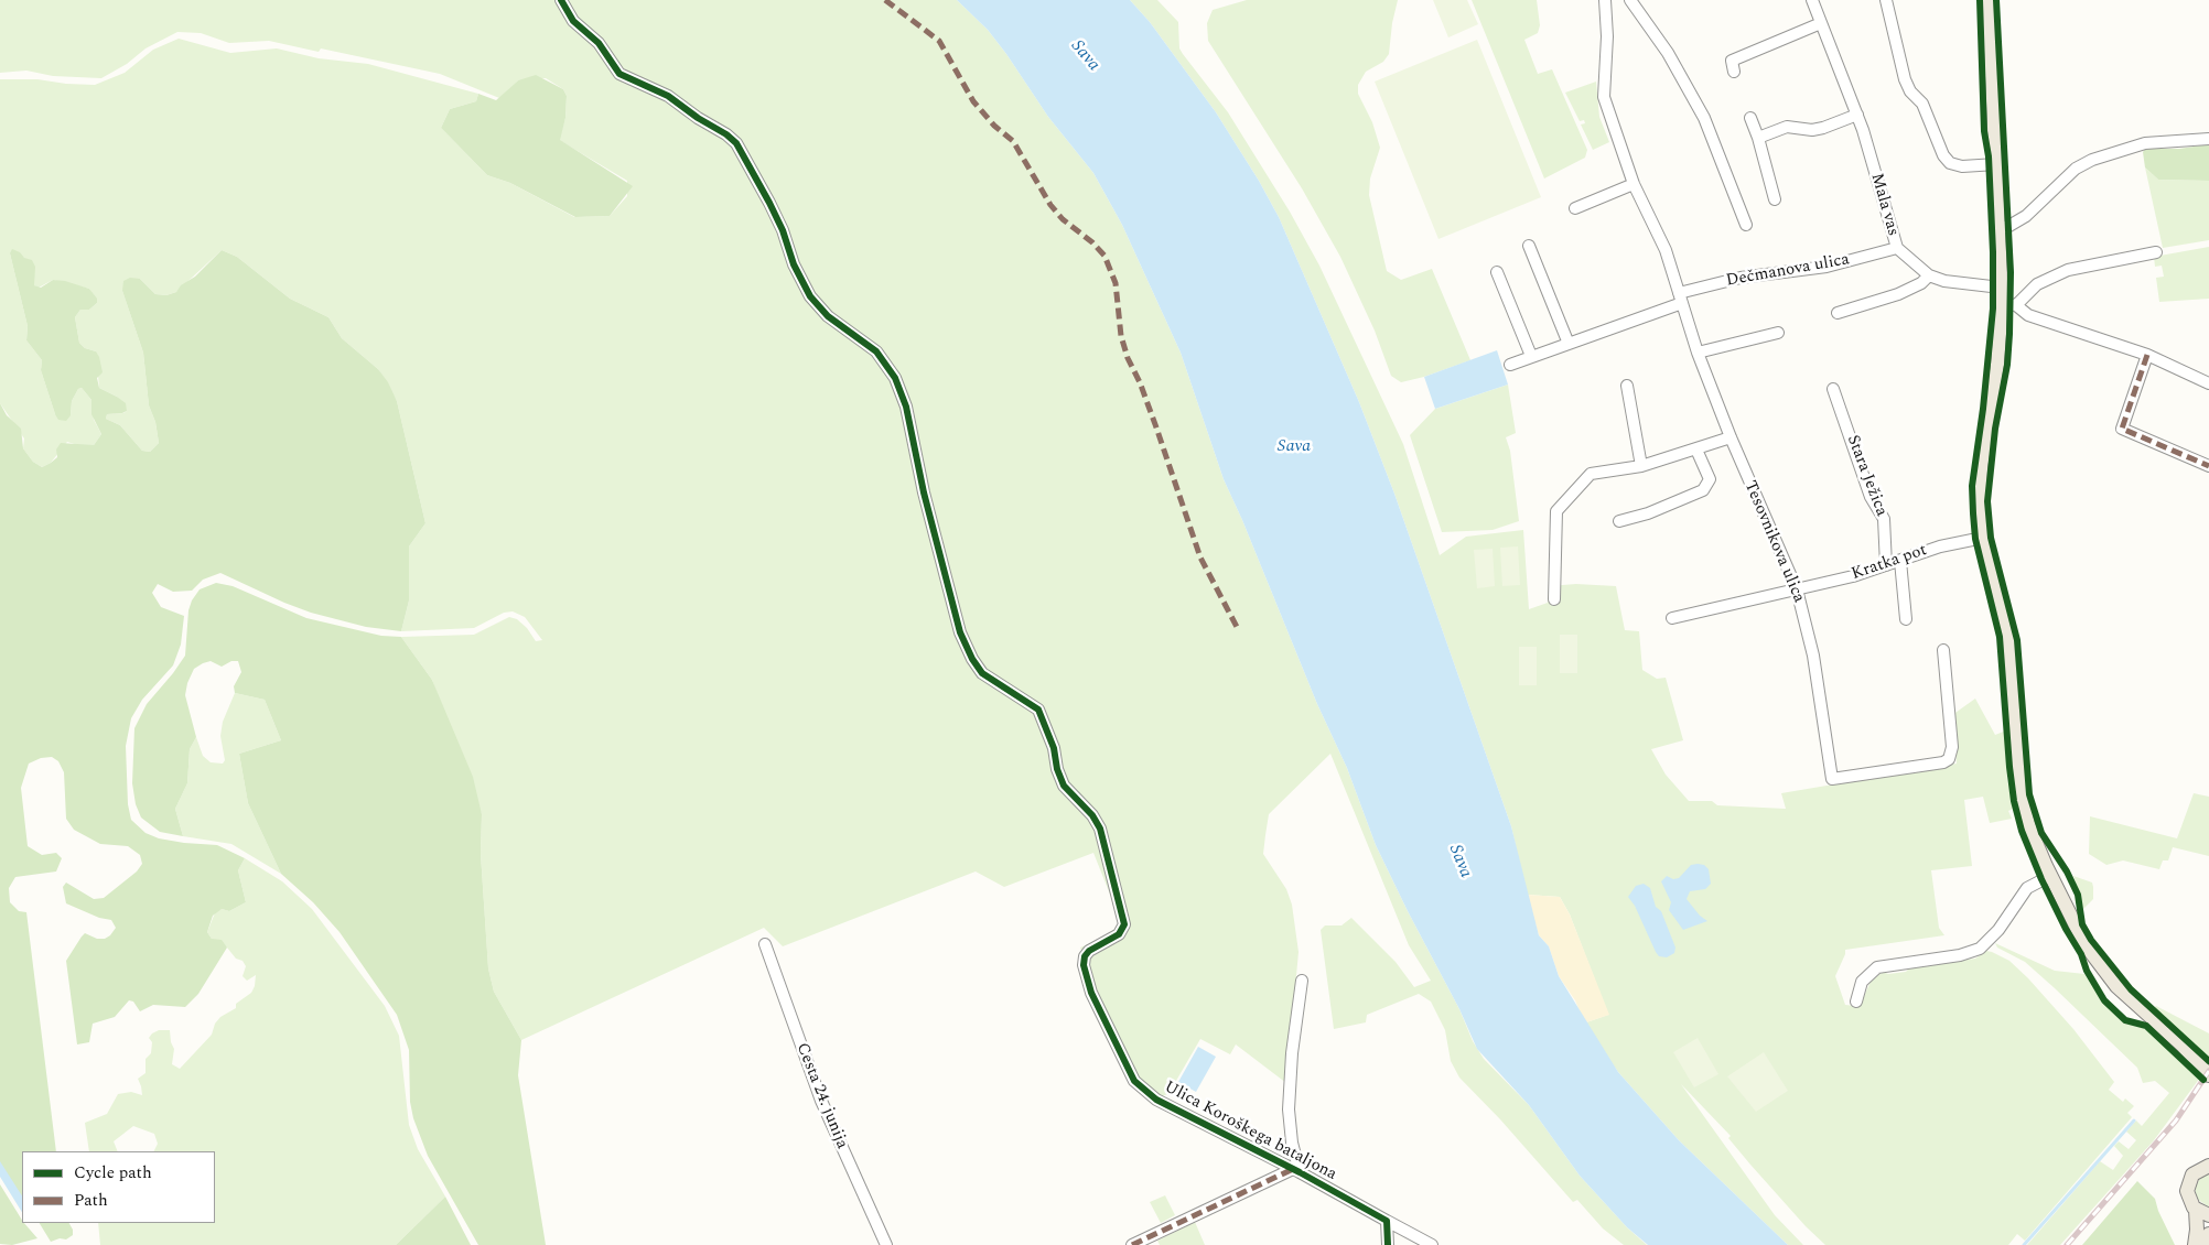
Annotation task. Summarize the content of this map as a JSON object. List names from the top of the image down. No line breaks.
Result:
{"streets":{"street":["Mala vas","Dečmanova ulica","Stara Ježica","Tesovnikova ulica","Kratka pot","Cesta 24. junija","Ulica Koroškega bataljona"]},"crossings":[["Mala vas","Dečmanova ulica"],["Dečmanova ulica","Tesovnikova ulica"],["Stara Ježica","Kratka pot"],["Tesovnikova ulica","Kratka pot"]],"water":["Sava"],"legend":["Cycle path","Path"]}
